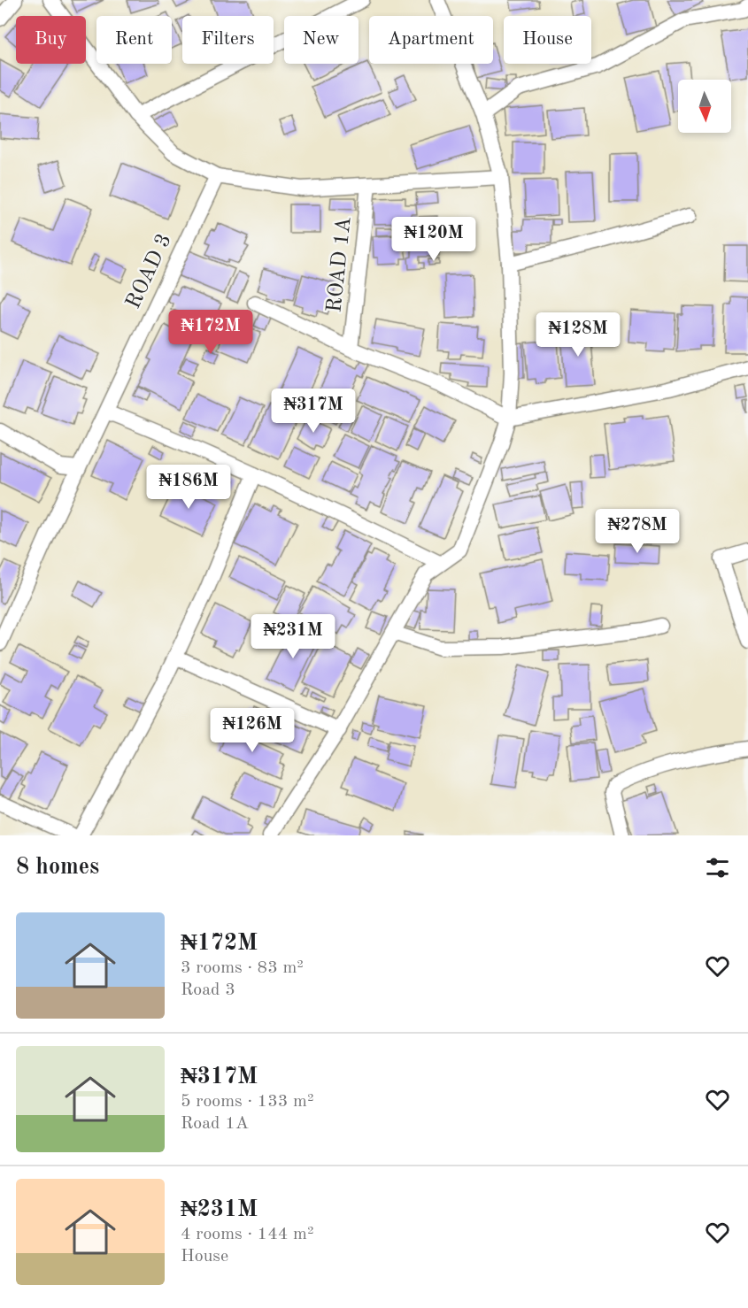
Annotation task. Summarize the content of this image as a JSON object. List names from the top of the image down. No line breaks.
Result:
{"streets":{"street":["ROAD 1A","ROAD 3"]},"north":"bottom","page":{"chip":["Buy","Rent","Filters","New","Apartment","House"],"price":["₦120M","₦172M","₦128M","₦317M","₦186M","₦278M","₦231M","₦126M"],"heading":"8 homes","list":[{"name":"₦172M","note":"3 rooms · 83 m² · Road 3"},{"name":"₦317M","note":"5 rooms · 133 m² · Road 1A"},{"name":"₦231M","note":"4 rooms · 144 m² · House"}]}}
